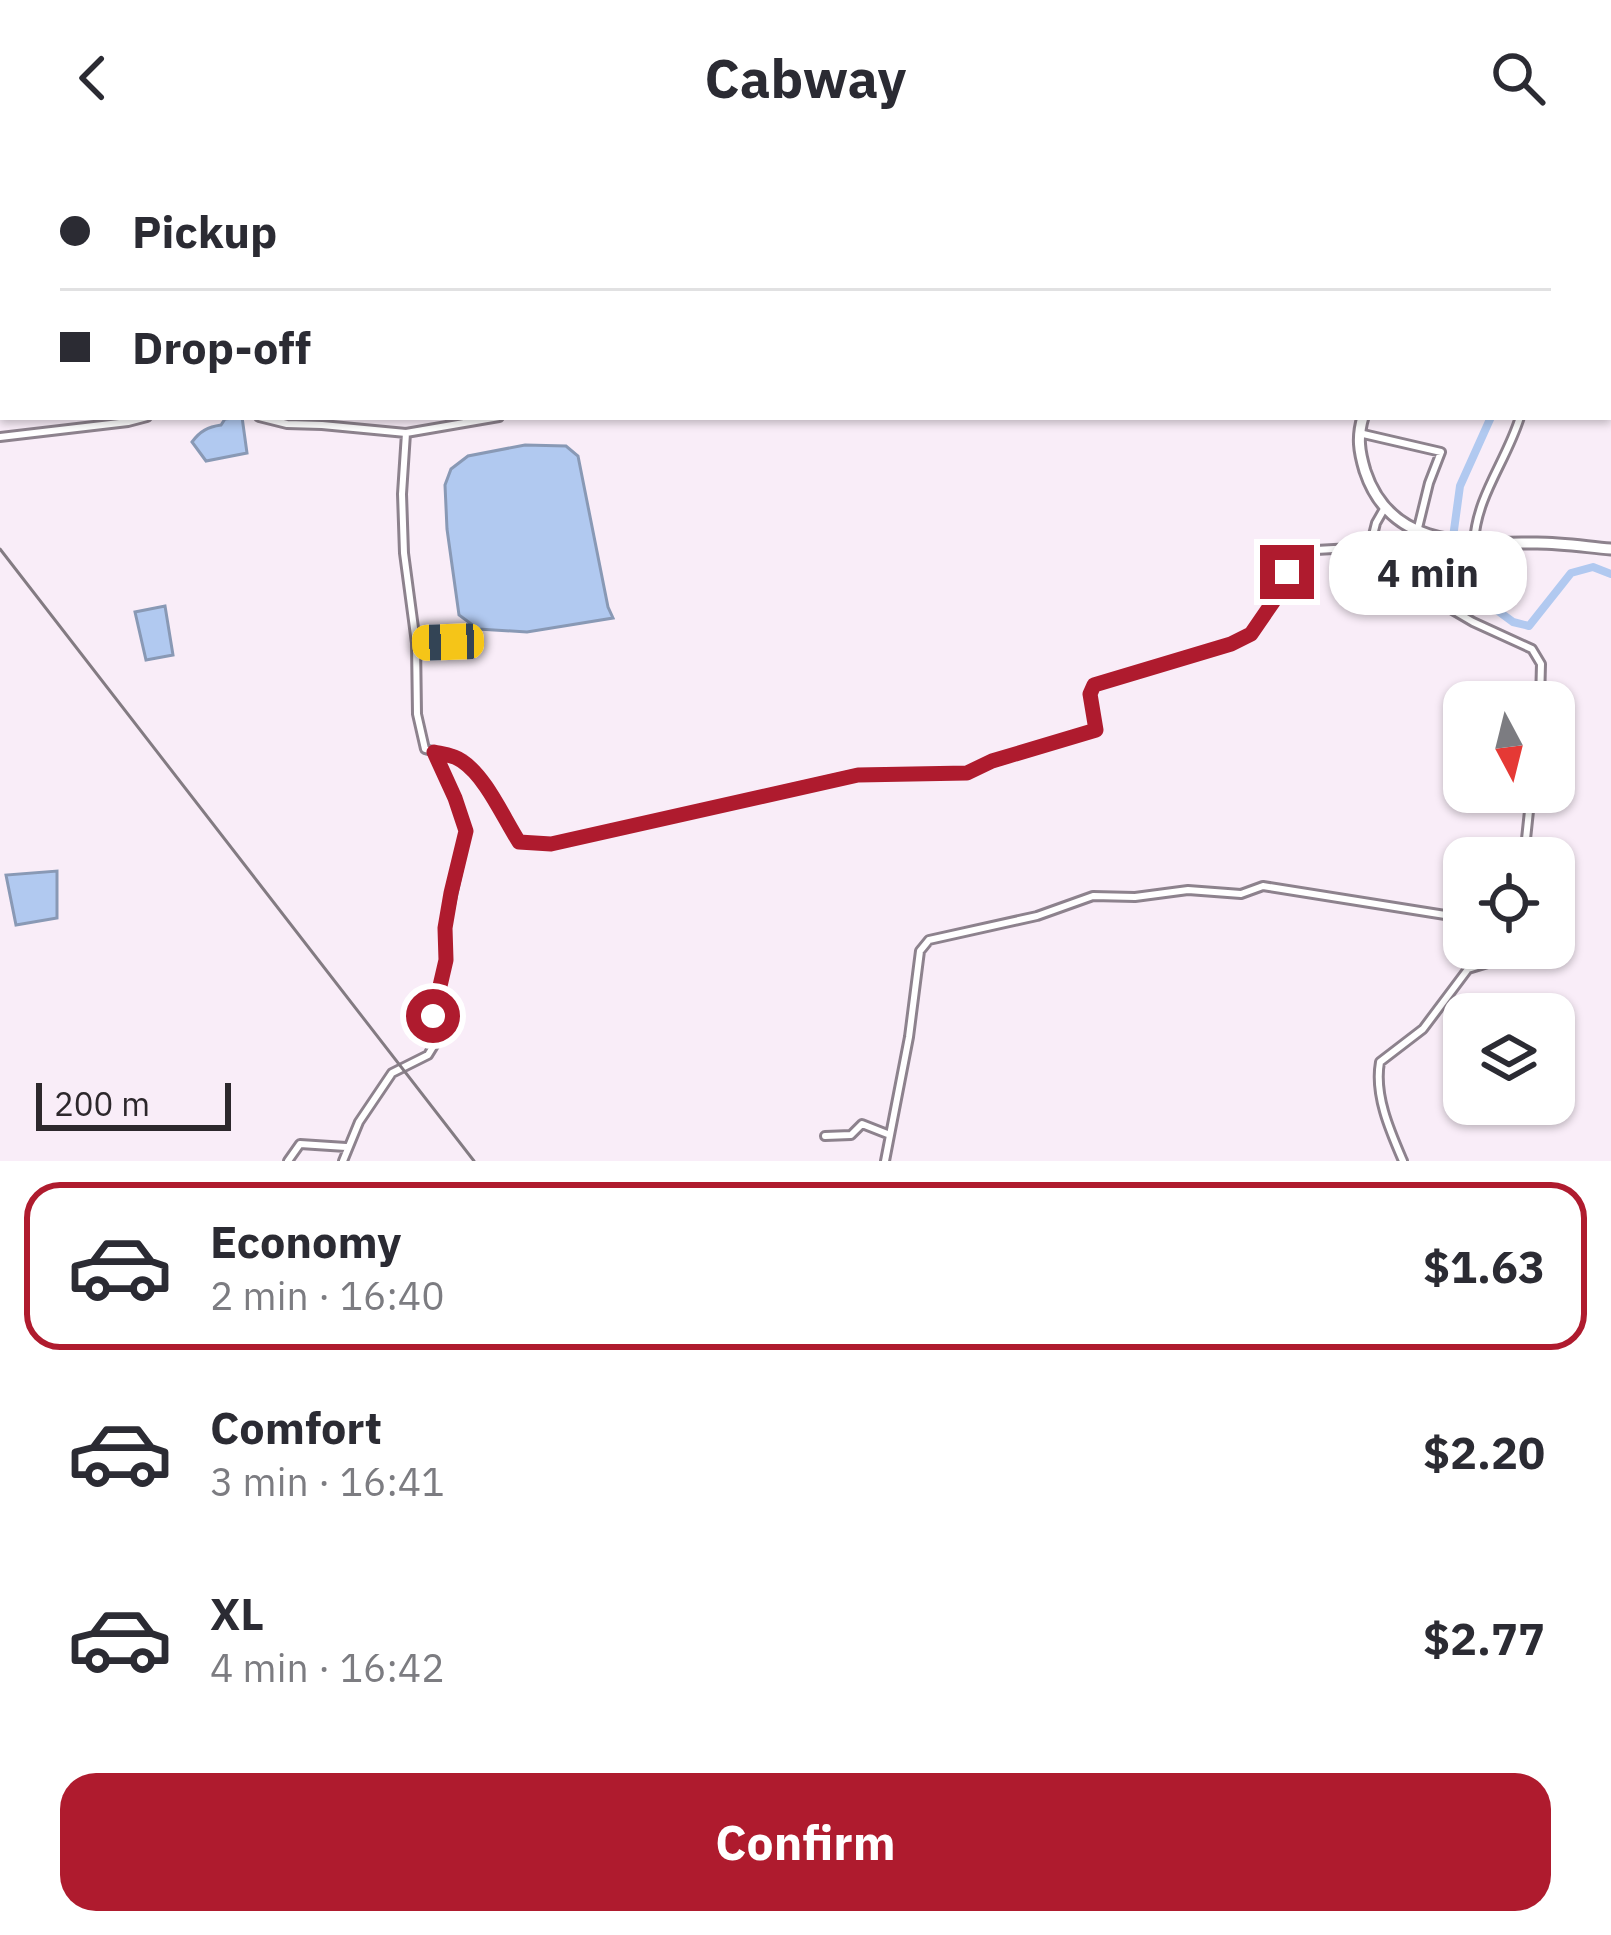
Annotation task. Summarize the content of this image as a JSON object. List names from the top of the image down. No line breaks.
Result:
{"scale_bar":"200 m","north":"bottom","page":{"header":"Cabway","banner":["Pickup","Drop-off"],"bubble":"4 min","scale":"200 m","list":[{"name":"Economy","note":"2 min · 16:40","value":"$1.63"},{"name":"Comfort","note":"3 min · 16:41","value":"$2.20"},{"name":"XL","note":"4 min · 16:42","value":"$2.77"}],"buttons":"Confirm"}}
